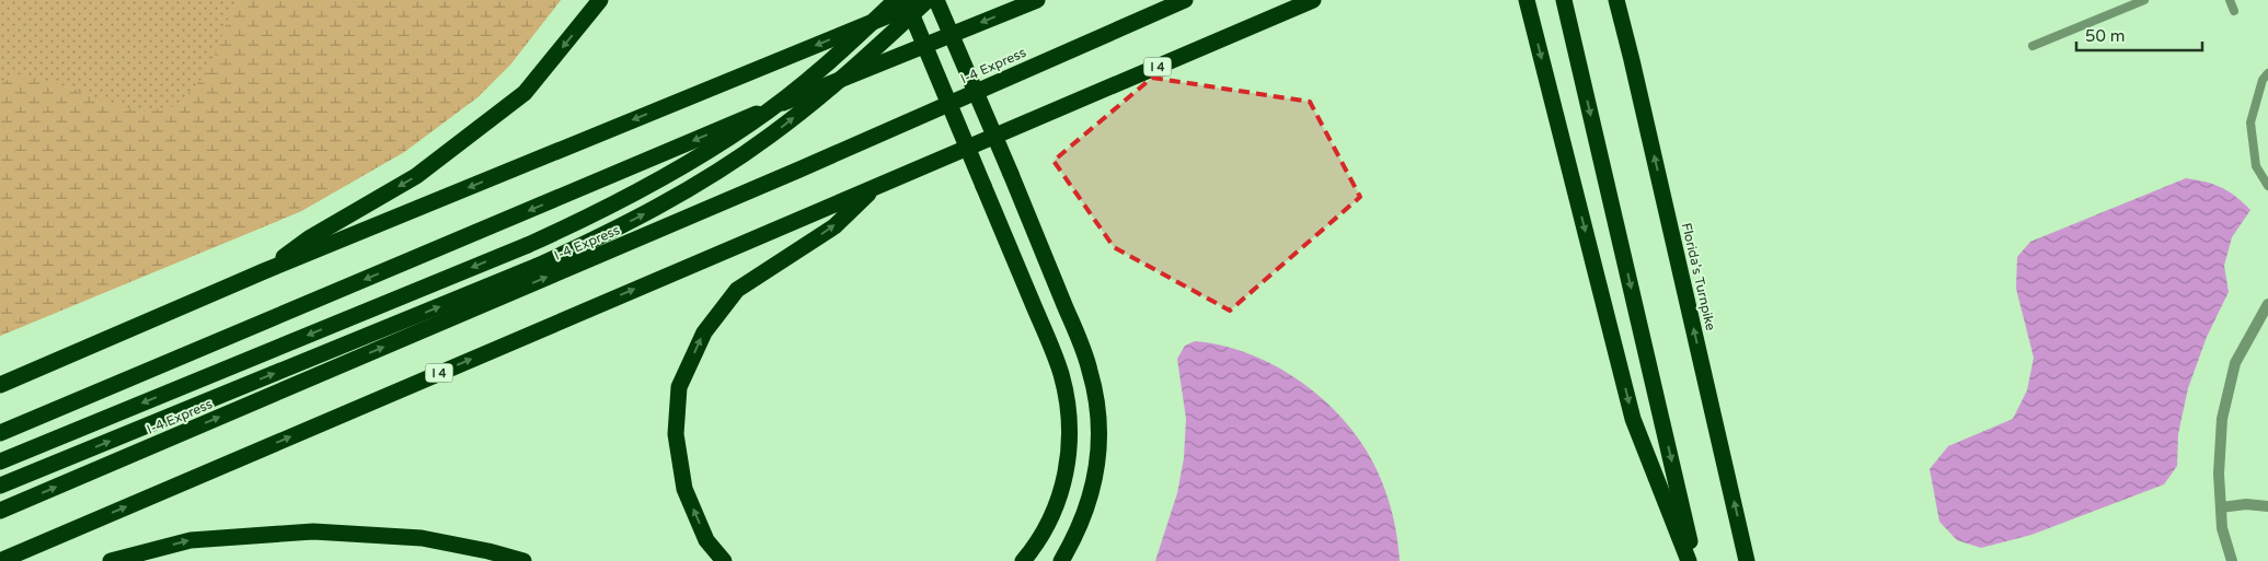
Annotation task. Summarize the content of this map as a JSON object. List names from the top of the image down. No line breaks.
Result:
{"streets":{"highway":["I-4 Express","I 4","Florida's Turnpike"]},"scale_bar":"50 m"}
